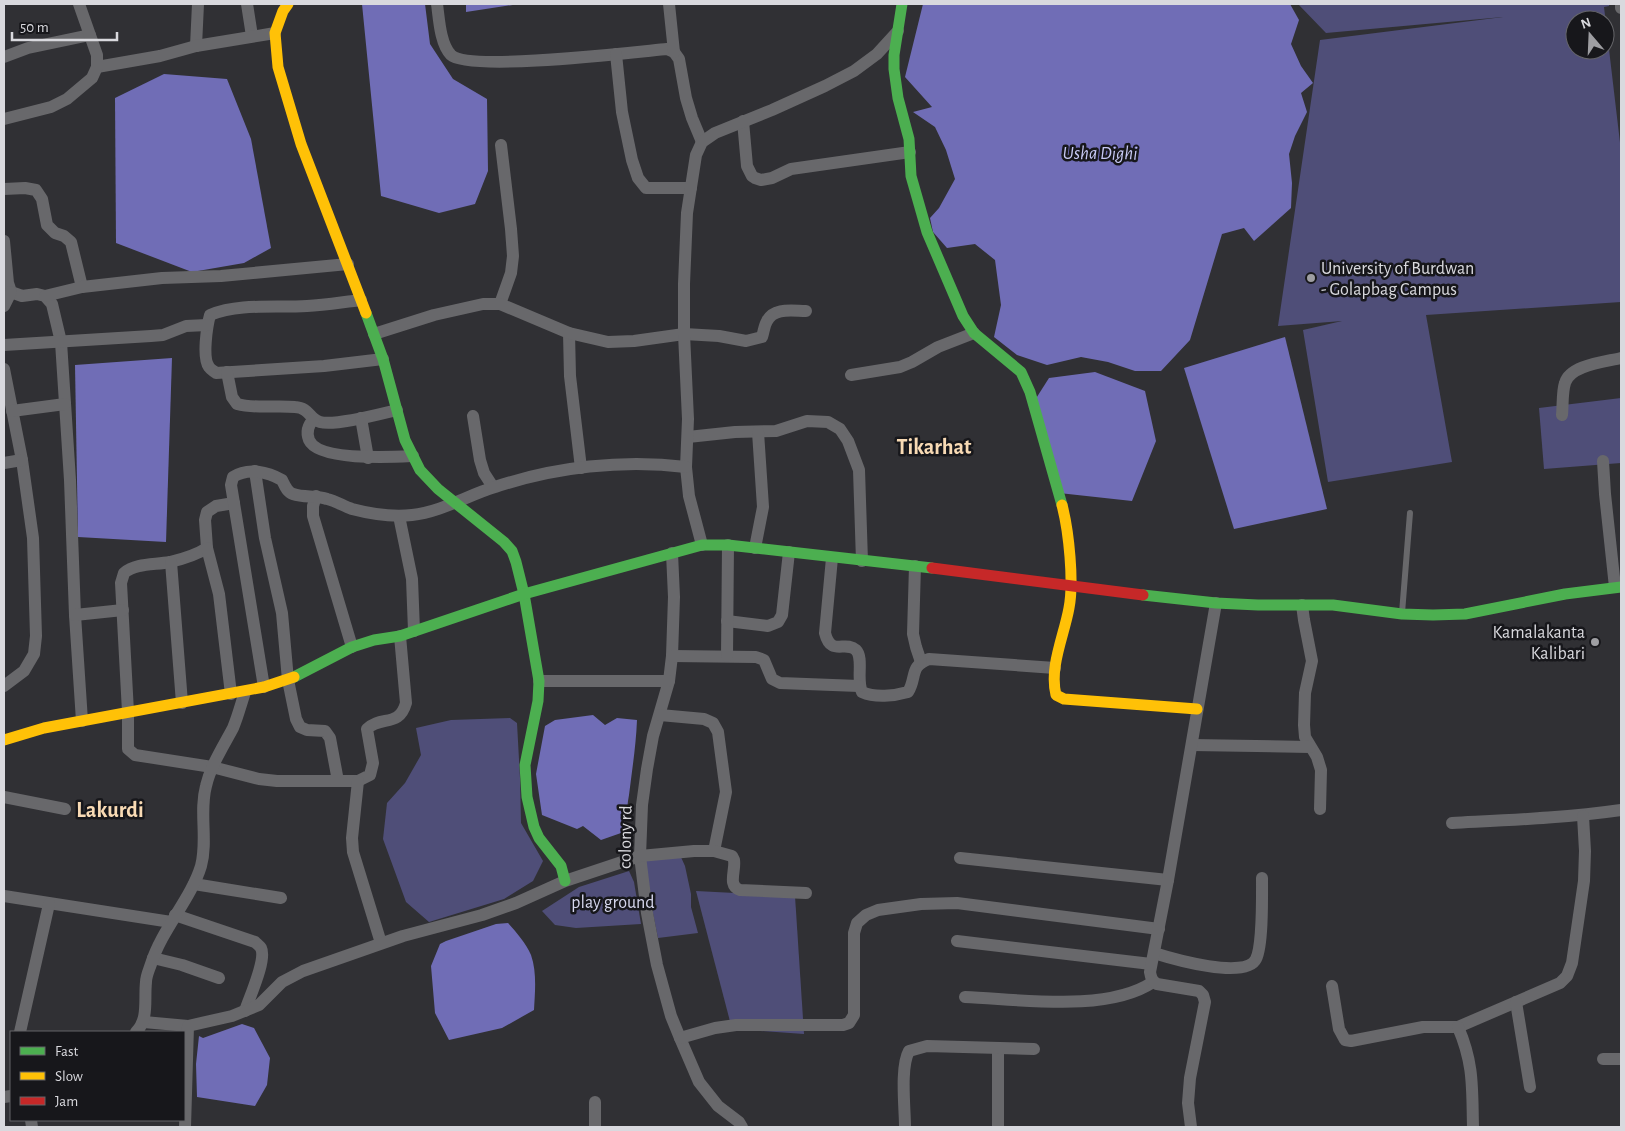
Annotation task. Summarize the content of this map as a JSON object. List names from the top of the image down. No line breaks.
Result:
{"streets":{"street":["colony rd"]},"districts":["Tikarhat","Lakurdi"],"water":["Usha Dighi"],"parks":["play ground"],"places":["University of Burdwan - Golapbag Campus","Kamalakanta Kalibari"],"legend":["Fast","Slow","Jam"],"scale_bar":"50 m","north":"top"}
